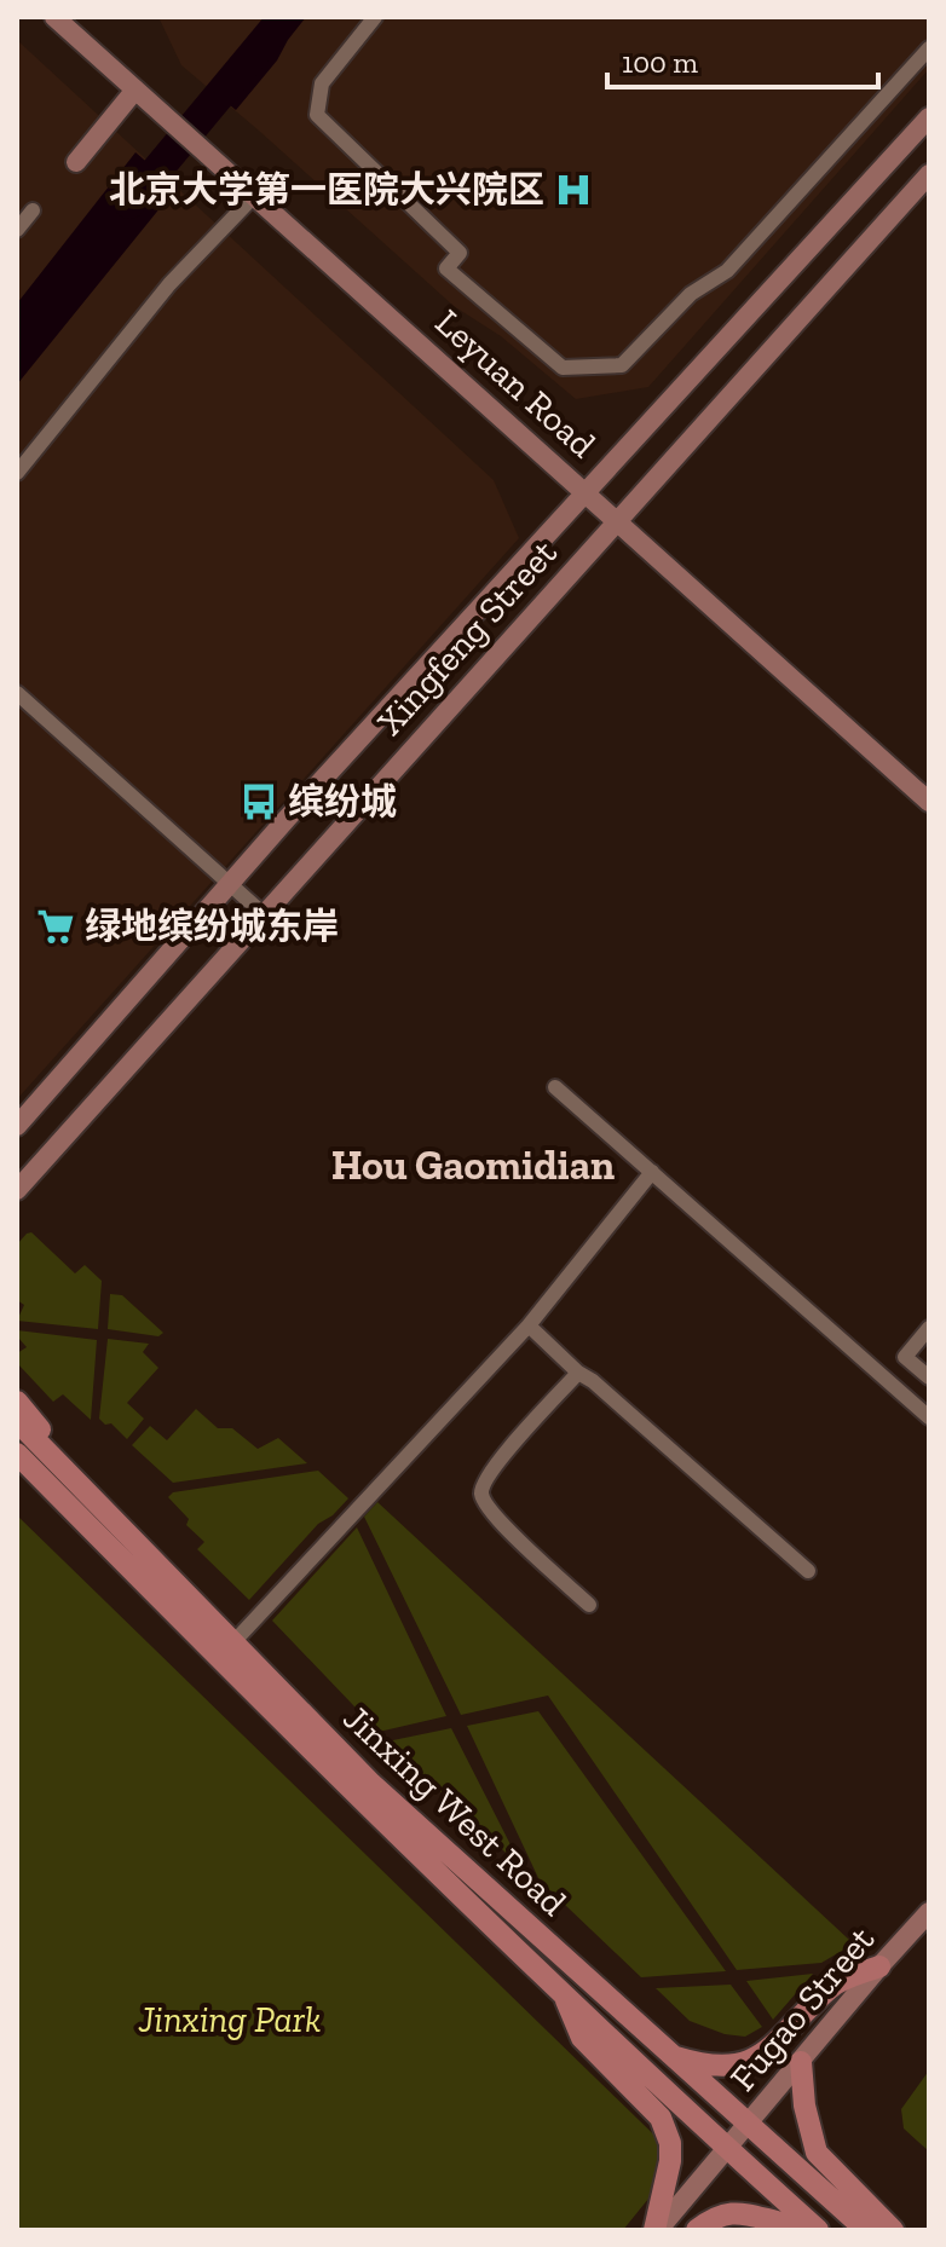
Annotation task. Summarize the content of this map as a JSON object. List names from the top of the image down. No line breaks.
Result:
{"streets":{"main road":["Leyuan Road","Xingfeng Street","Jinxing West Road","Fugao Street"]},"crossings":[["Leyuan Road","Xingfeng Street"],["Jinxing West Road","Fugao Street"]],"districts":["Hou Gaomidian"],"parks":["Jinxing Park"],"places":{"hospital":["北京大学第一医院大兴院区"],"bus stop":["缤纷城"],"supermarket":["绿地缤纷城东岸"]},"scale_bar":"100 m"}
